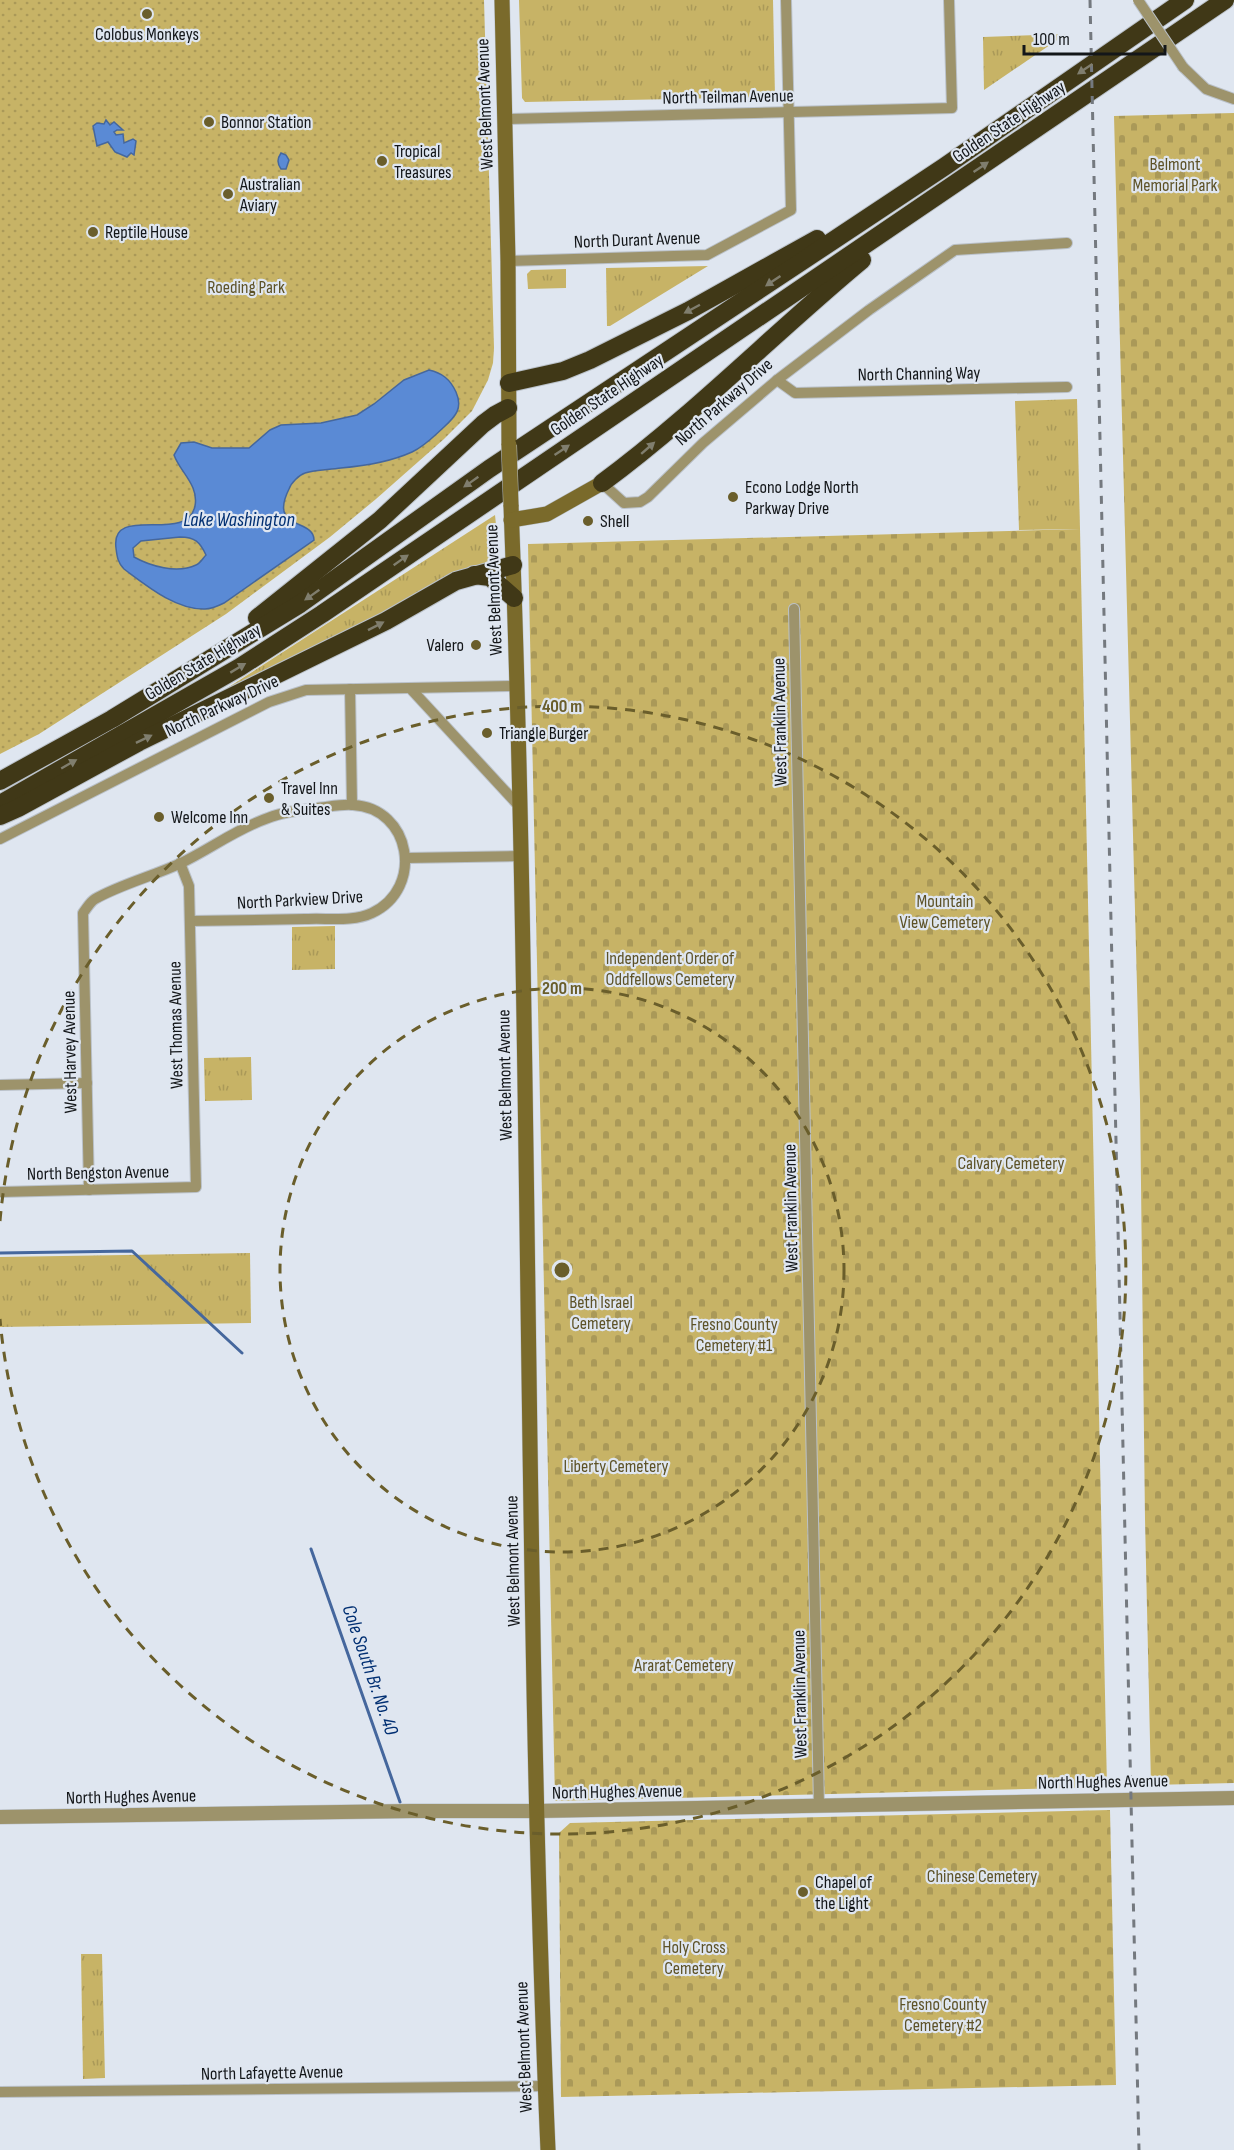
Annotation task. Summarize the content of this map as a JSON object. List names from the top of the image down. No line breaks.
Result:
{"streets":{"highway":["Golden State Highway"],"main road":["West Belmont Avenue"],"street":["North Teilman Avenue","North Durant Avenue","North Channing Way","North Parkway Drive","West Franklin Avenue","North Parkview Drive","West Thomas Avenue","West Harvey Avenue","North Bengston Avenue","North Hughes Avenue","North Lafayette Avenue"]},"crossings":[["North Teilman Avenue","West Belmont Avenue"],["North Teilman Avenue","North Durant Avenue"],["West Belmont Avenue","North Durant Avenue"],["West Belmont Avenue","North Parkway Drive"],["West Belmont Avenue","North Hughes Avenue"],["West Belmont Avenue","North Lafayette Avenue"],["North Channing Way","North Parkway Drive"],["West Franklin Avenue","North Hughes Avenue"],["North Parkview Drive","West Thomas Avenue"],["West Thomas Avenue","West Harvey Avenue"],["West Thomas Avenue","North Bengston Avenue"],["West Harvey Avenue","North Bengston Avenue"]],"water":["Lake Washington","Cole South Br. No. 40"],"parks":["Belmont Memorial Park","Roeding Park","Mountain View Cemetery","Independent Order of Oddfellows Cemetery","Calvary Cemetery","Beth Israel Cemetery","Fresno County Cemetery #1","Liberty Cemetery","Ararat Cemetery","Chinese Cemetery","Holy Cross Cemetery","Fresno County Cemetery #2"],"places":["Colobus Monkeys","Bonnor Station","Tropical Treasures","Australian Aviary","Reptile House","Econo Lodge North Parkway Drive","Shell","Valero","Triangle Burger","Travel Inn & Suites","Welcome Inn","Chapel of the Light"],"scale_bar":"100 m","rings":["400 m","200 m"]}
